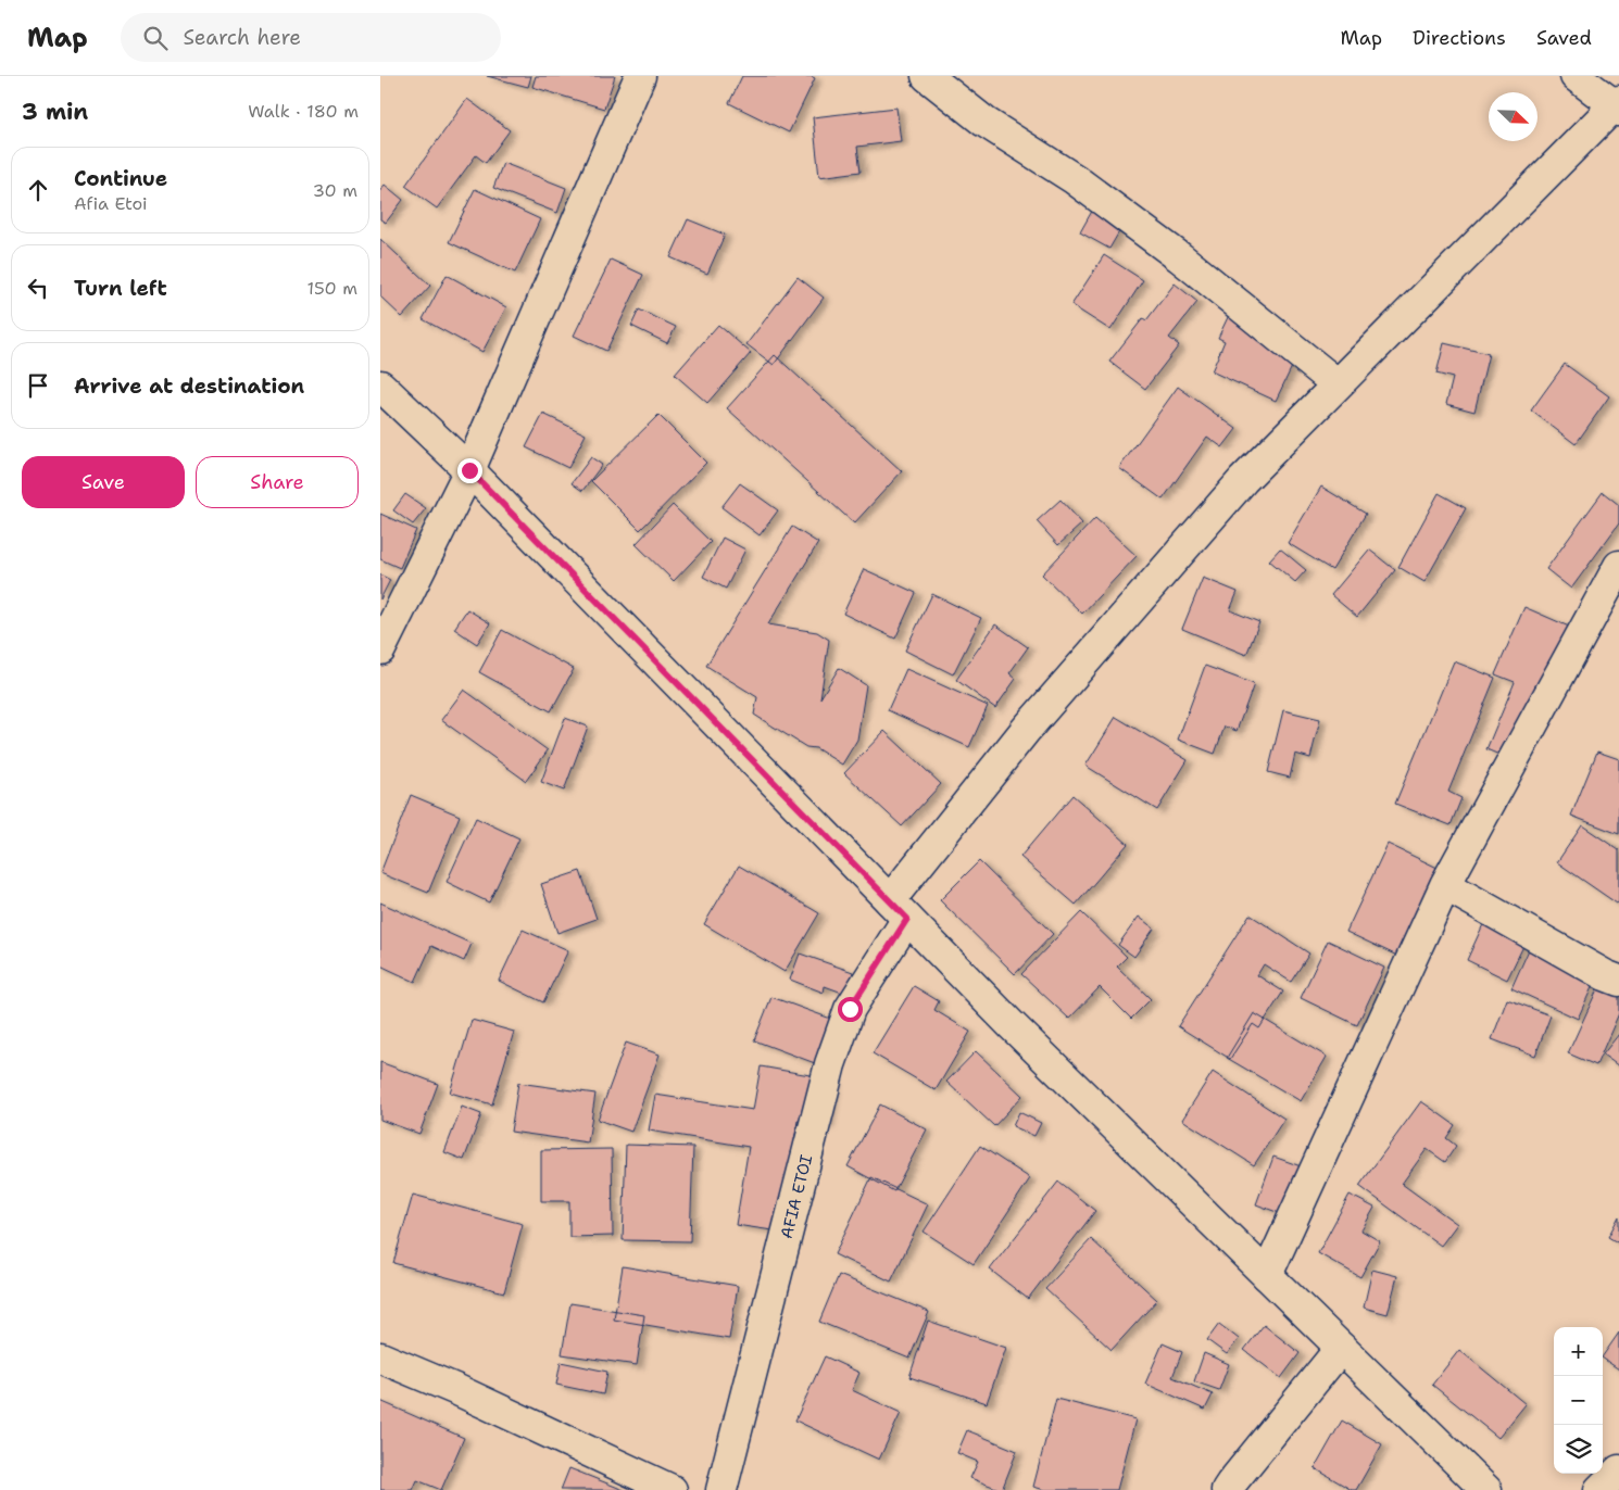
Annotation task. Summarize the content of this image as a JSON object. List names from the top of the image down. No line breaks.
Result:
{"streets":{"street":["AFIA ETOI"]},"north":"bottom right","page":{"header":"Map","search":"Search here","nav":["Map","Directions","Saved"],"heading":["3 min","Walk · 180 m"],"list":[["Continue","Afia Etoi","30 m"],["Turn left","150 m"],"Arrive at destination"],"buttons":["Save","Share"],"map_buttons":["+","−"]}}
